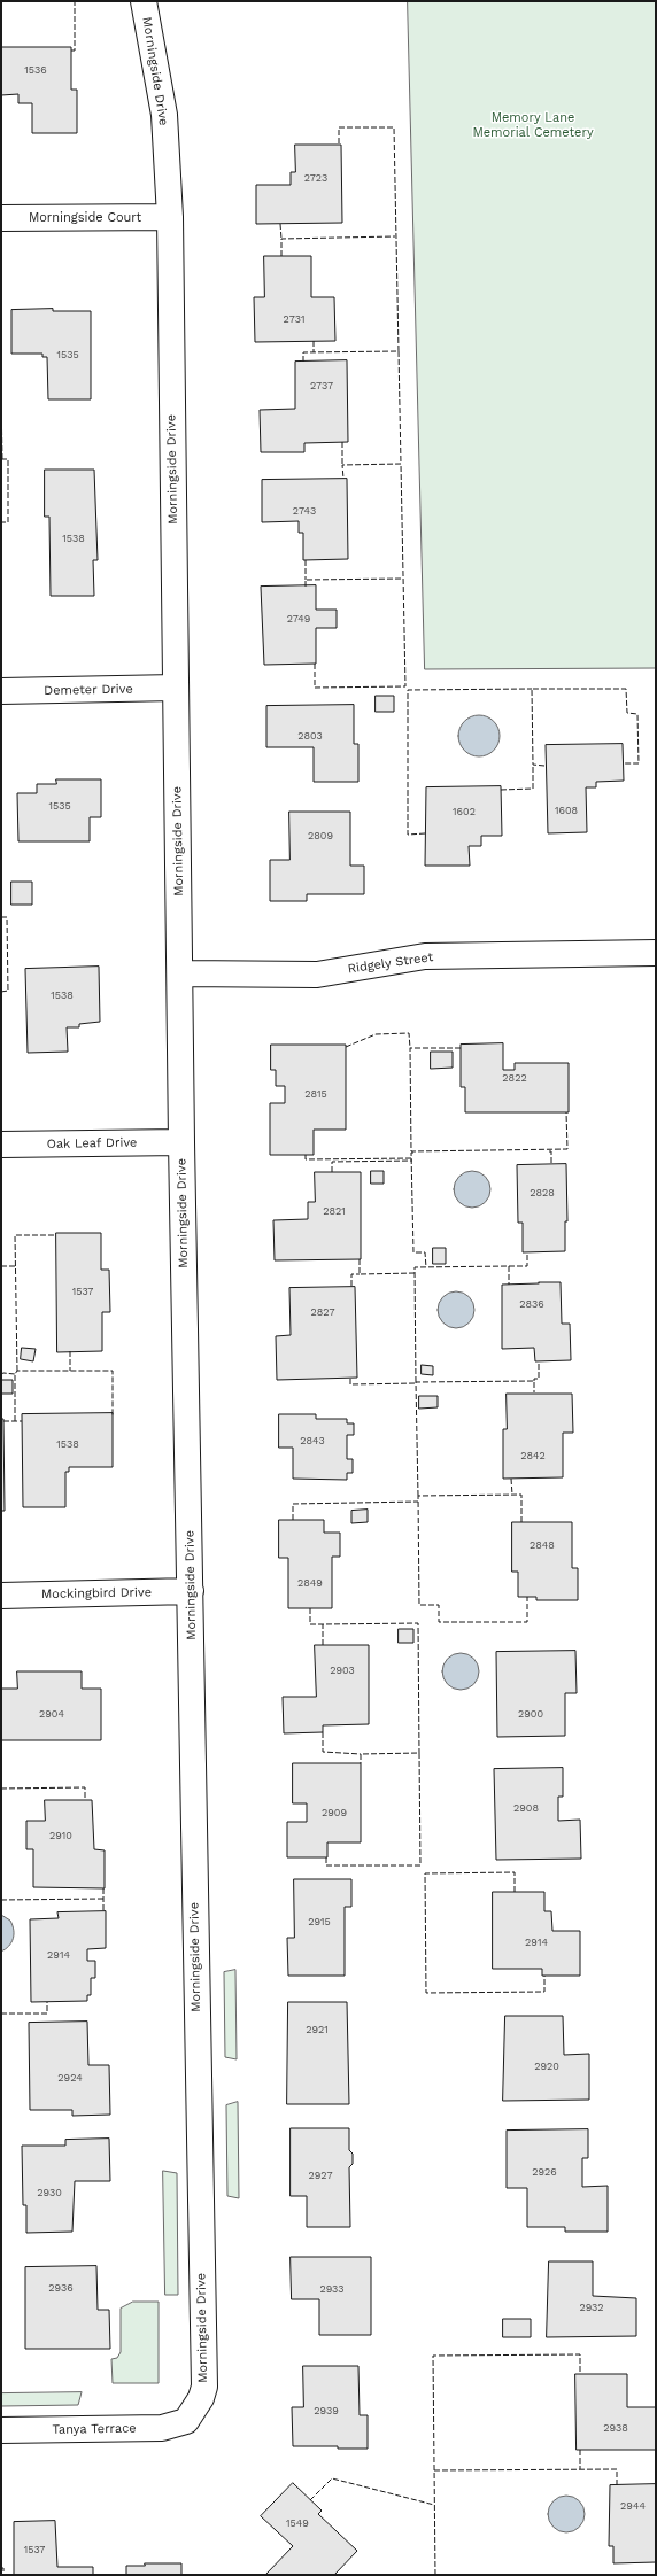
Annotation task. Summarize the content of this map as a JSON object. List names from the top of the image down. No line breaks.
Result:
{"streets":{"street":["Morningside Drive","Morningside Court","Demeter Drive","Ridgely Street","Oak Leaf Drive","Mockingbird Drive","Tanya Terrace"]},"crossings":[["Morningside Drive","Morningside Court"],["Morningside Drive","Demeter Drive"],["Morningside Drive","Ridgely Street"],["Morningside Drive","Oak Leaf Drive"],["Morningside Drive","Mockingbird Drive"],["Morningside Drive","Tanya Terrace"]],"parks":["Memory Lane Memorial Cemetery"],"house_numbers":["1536","2723","2731","1535","2737","2743","1538","2749","2803","1535","1608","1602","2809","1538","2822","2815","2828","2821","1537","2836","2827","2843","1538","2842","2848","2849","2903","2904","2900","2908","2909","2910","2915","2914","2914","2921","2920","2924","2926","2927","2930","2936","2933","2932","2939","2938","2944","1549","1537"]}
